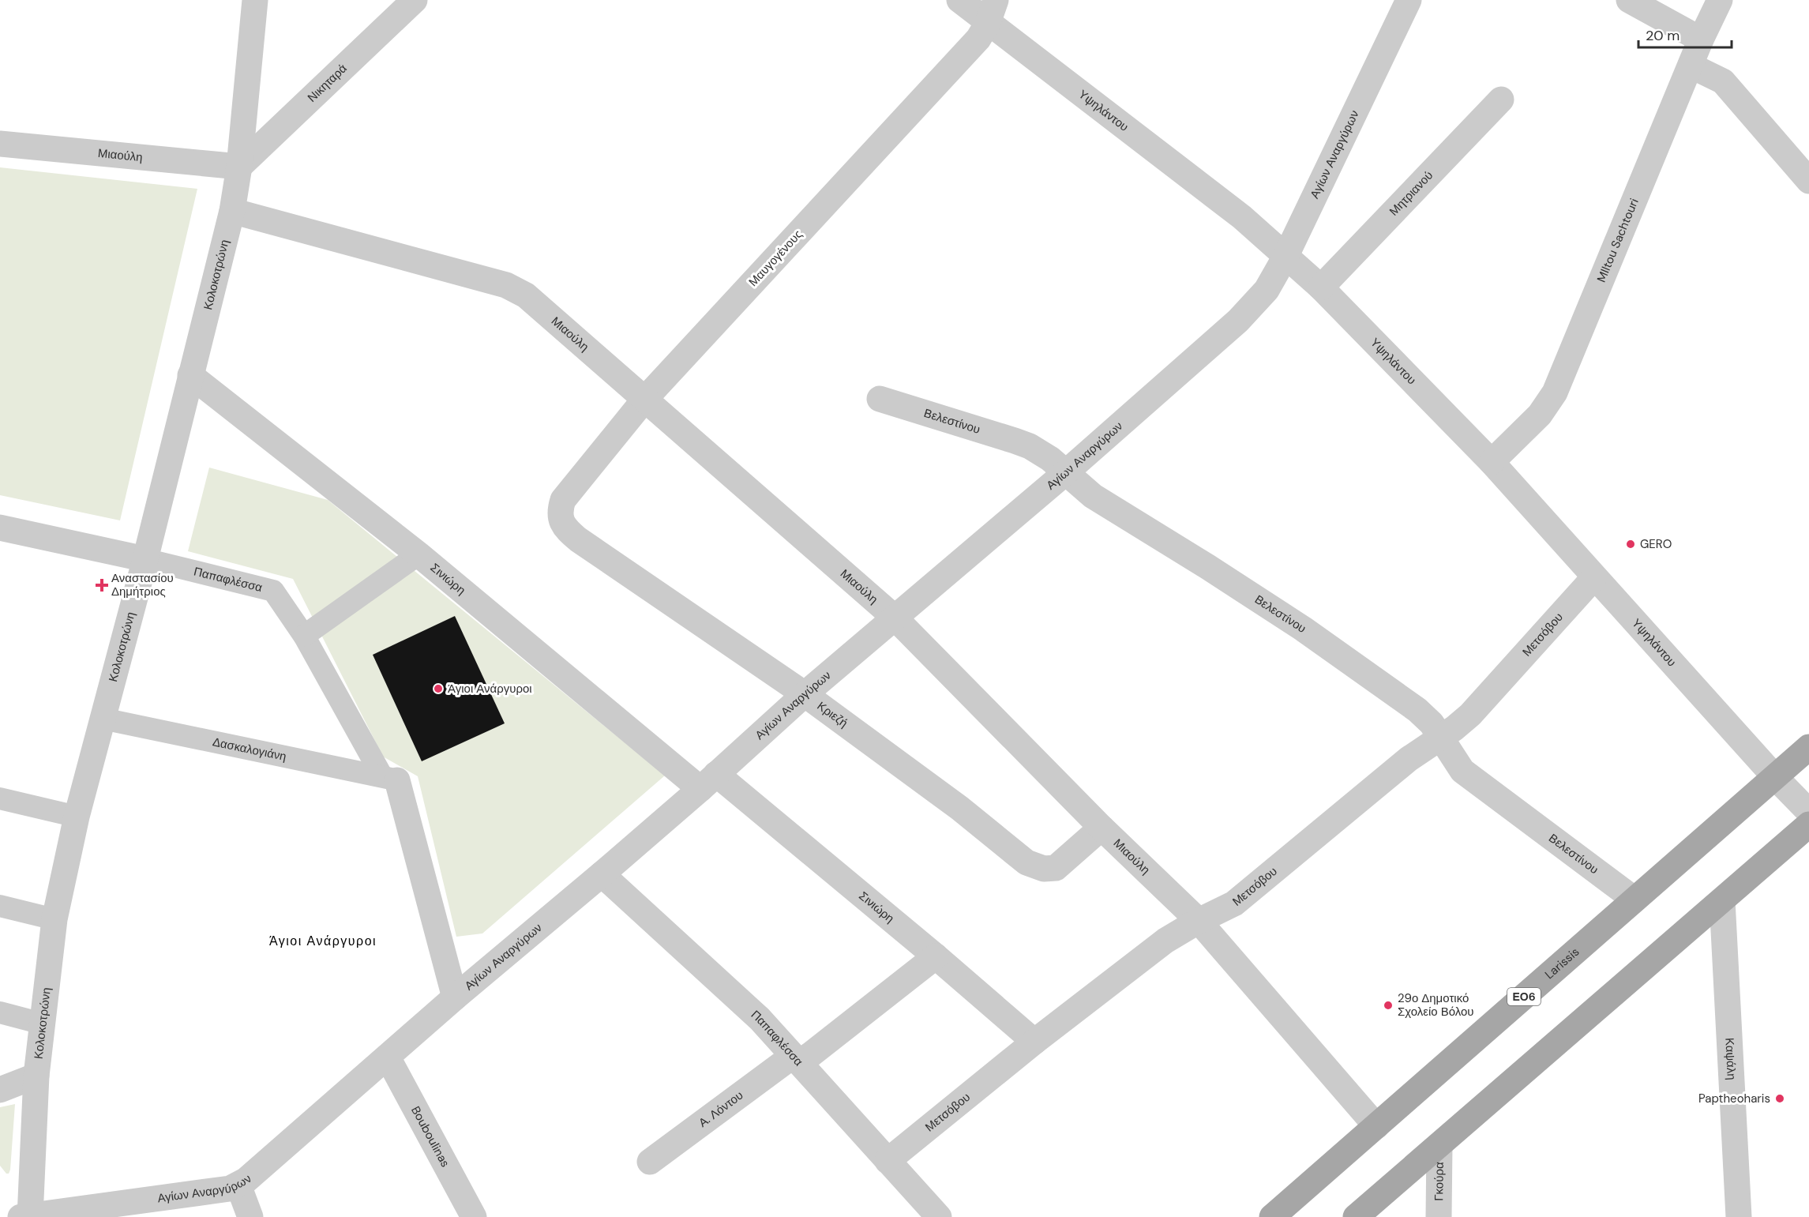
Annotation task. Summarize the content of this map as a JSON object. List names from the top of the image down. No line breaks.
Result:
{"streets":{"main road":["Larissis","ΕΟ6"],"street":["Νικηταρά","Υψηλάντου","Αγίων Αναργύρων","Μιαούλη","Μητριανού","MIltou Sachtouri","Μαυγογένους","Κολοκοτρώνη","Βελεστίνου","Σινιώρη","Παπαφλέσσα","Μετσόβου","Κριεζή","Δασκαλογιάνη","Καψάλη","Α. Λόντου","Bouboulinas","Γκούρα"]},"crossings":[["Νικηταρά","Μιαούλη"],["Νικηταρά","Κολοκοτρώνη"],["Υψηλάντου","Αγίων Αναργύρων"],["Υψηλάντου","Μητριανού"],["Υψηλάντου","MIltou Sachtouri"],["Υψηλάντου","Μαυγογένους"],["Υψηλάντου","Μετσόβου"],["Υψηλάντου","Larissis"],["Αγίων Αναργύρων","Μιαούλη"],["Αγίων Αναργύρων","Κολοκοτρώνη"],["Αγίων Αναργύρων","Βελεστίνου"],["Αγίων Αναργύρων","Σινιώρη"],["Αγίων Αναργύρων","Παπαφλέσσα"],["Αγίων Αναργύρων","Κριεζή"],["Αγίων Αναργύρων","Bouboulinas"],["Μιαούλη","Μαυγογένους"],["Μιαούλη","Κολοκοτρώνη"],["Μιαούλη","Μετσόβου"],["Μιαούλη","Κριεζή"],["Μιαούλη","Larissis"],["Μαυγογένους","Κριεζή"],["Κολοκοτρώνη","Σινιώρη"],["Κολοκοτρώνη","Παπαφλέσσα"],["Κολοκοτρώνη","Δασκαλογιάνη"],["Βελεστίνου","Μετσόβου"],["Βελεστίνου","Larissis"],["Σινιώρη","Μετσόβου"],["Σινιώρη","Α. Λόντου"],["Παπαφλέσσα","Μετσόβου"],["Παπαφλέσσα","Δασκαλογιάνη"],["Παπαφλέσσα","Α. Λόντου"]],"districts":["Άγιοι Ανάργυροι"],"places":{"other":["GERO","Άγιοι Ανάργυροι","29ο Δημοτικό Σχολείο Βόλου","Paptheoharis"],"health":["Αναστασίου Δημήτριος"]},"scale_bar":"20 m"}
